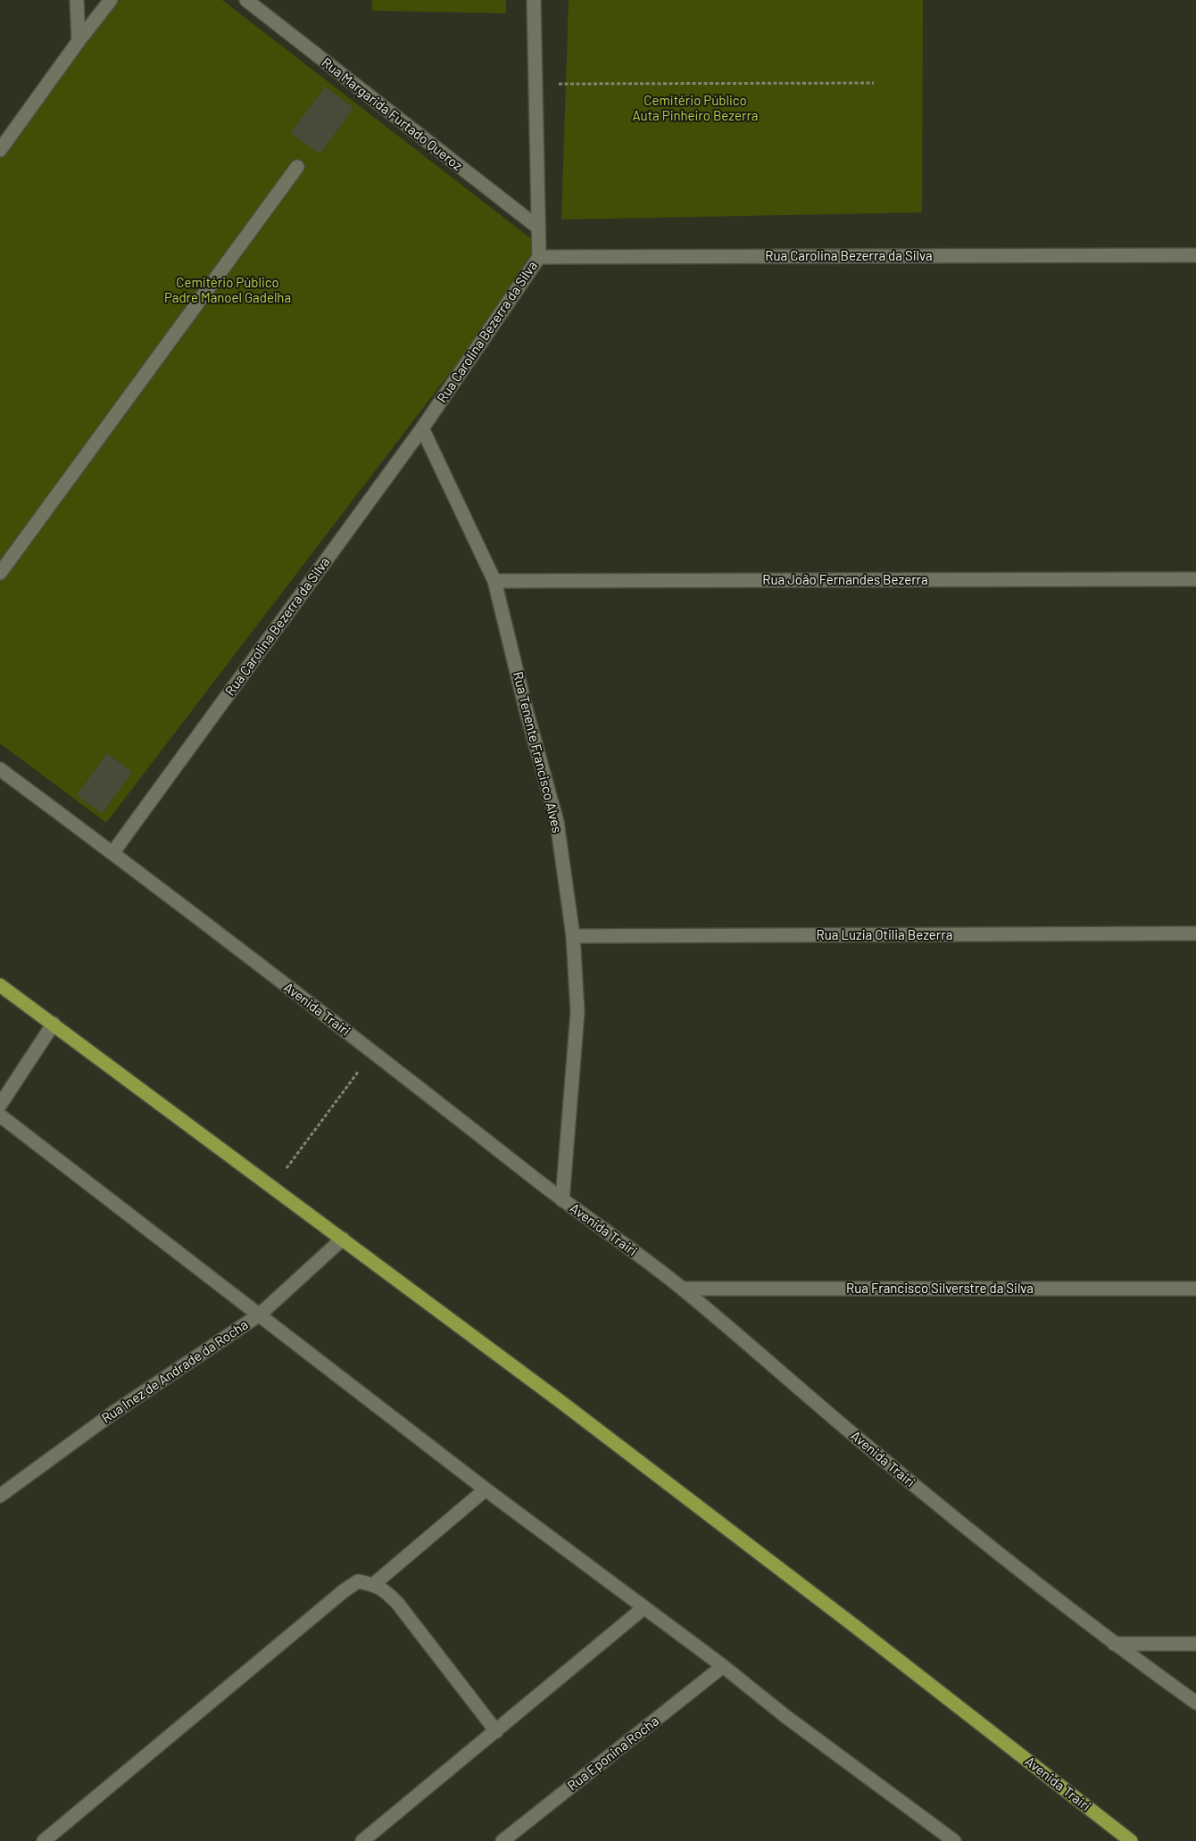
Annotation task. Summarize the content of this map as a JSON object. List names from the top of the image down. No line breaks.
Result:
{"streets":{"highway":["Avenida Trairi"],"street":["Rua Margarida Furtado Queroz","Rua Carolina Bezerra da Silva","Rua João Fernandes Bezerra","Rua Tenente Francisco Alves","Rua Luzia Otilia Bezerra","Rua Francisco Silverstre da Silva","Rua Inez de Andrade da Rocha","Rua Eponina Rocha"]},"crossings":[["Rua Carolina Bezerra da Silva","Rua Tenente Francisco Alves"],["Rua Carolina Bezerra da Silva","Avenida Trairi"],["Rua João Fernandes Bezerra","Rua Tenente Francisco Alves"],["Rua Tenente Francisco Alves","Rua Luzia Otilia Bezerra"],["Rua Tenente Francisco Alves","Avenida Trairi"],["Avenida Trairi","Rua Francisco Silverstre da Silva"],["Avenida Trairi","Rua Inez de Andrade da Rocha"]],"parks":["Cemitério Público Auta Pinheiro Bezerra","Cemitério Público Padre Manoel Gadelha"]}
